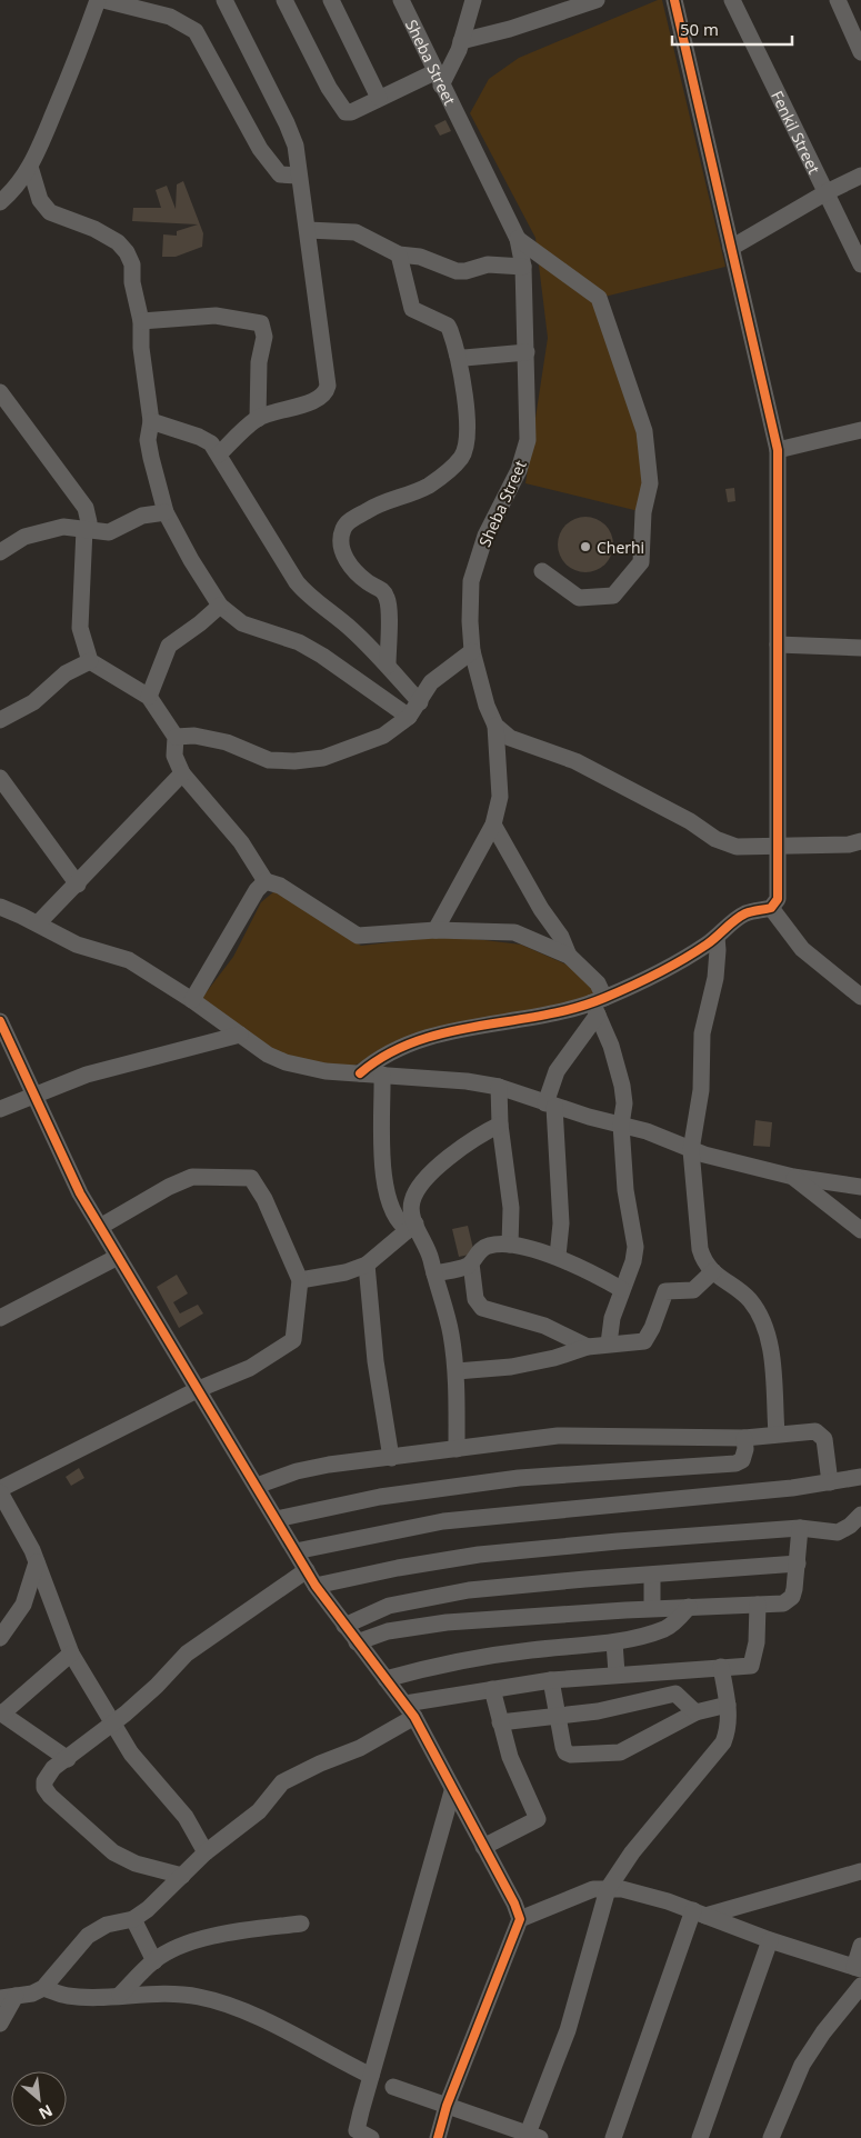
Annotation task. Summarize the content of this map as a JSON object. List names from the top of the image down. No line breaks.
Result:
{"streets":{"street":["Sheba Street","Fenkil Street"]},"places":["Cherhi"],"scale_bar":"50 m","north":"bottom right"}
